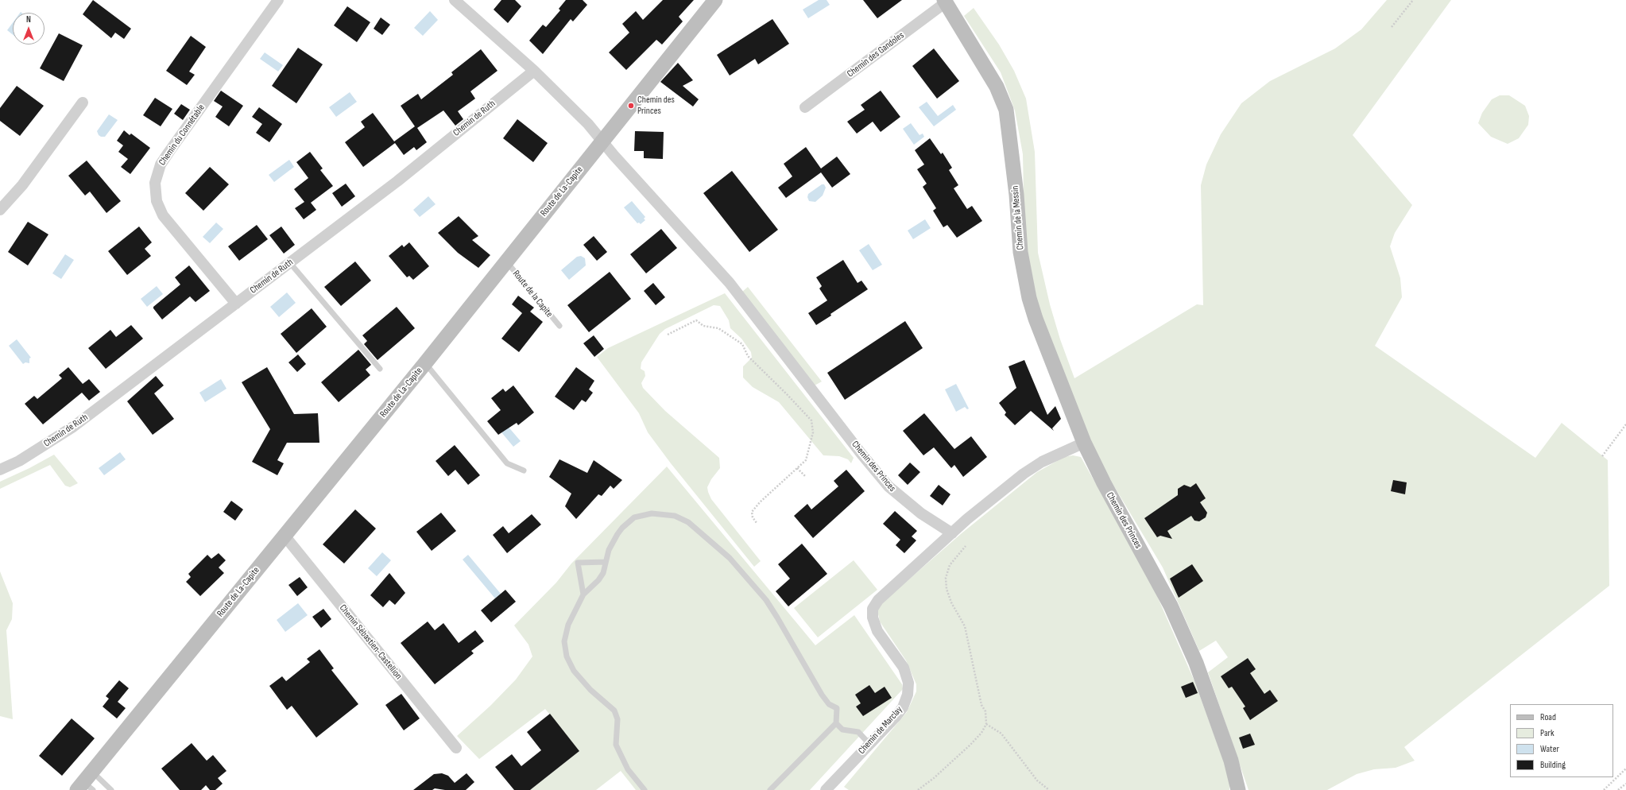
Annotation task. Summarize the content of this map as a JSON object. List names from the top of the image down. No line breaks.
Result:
{"streets":{"street":["Chemin des Gandoles","Chemin de Ruth","Chemin du Connétable","Route de La-Capite","Chemin de la Messin","Chemin des Princes","Chemin Sébastien-Castellion","Chemin de Marclay"],"lane":["Route de la Capite"]},"crossings":[["Chemin des Gandoles","Chemin de la Messin"],["Chemin de Ruth","Chemin du Connétable"],["Chemin de Ruth","Chemin des Princes"],["Route de La-Capite","Route de la Capite"],["Route de La-Capite","Chemin des Princes"],["Route de La-Capite","Chemin Sébastien-Castellion"],["Chemin de la Messin","Chemin des Princes"],["Chemin des Princes","Chemin de Marclay"]],"places":["Chemin des Princes"],"legend":["Road","Park","Water","Building"],"north":"top"}
